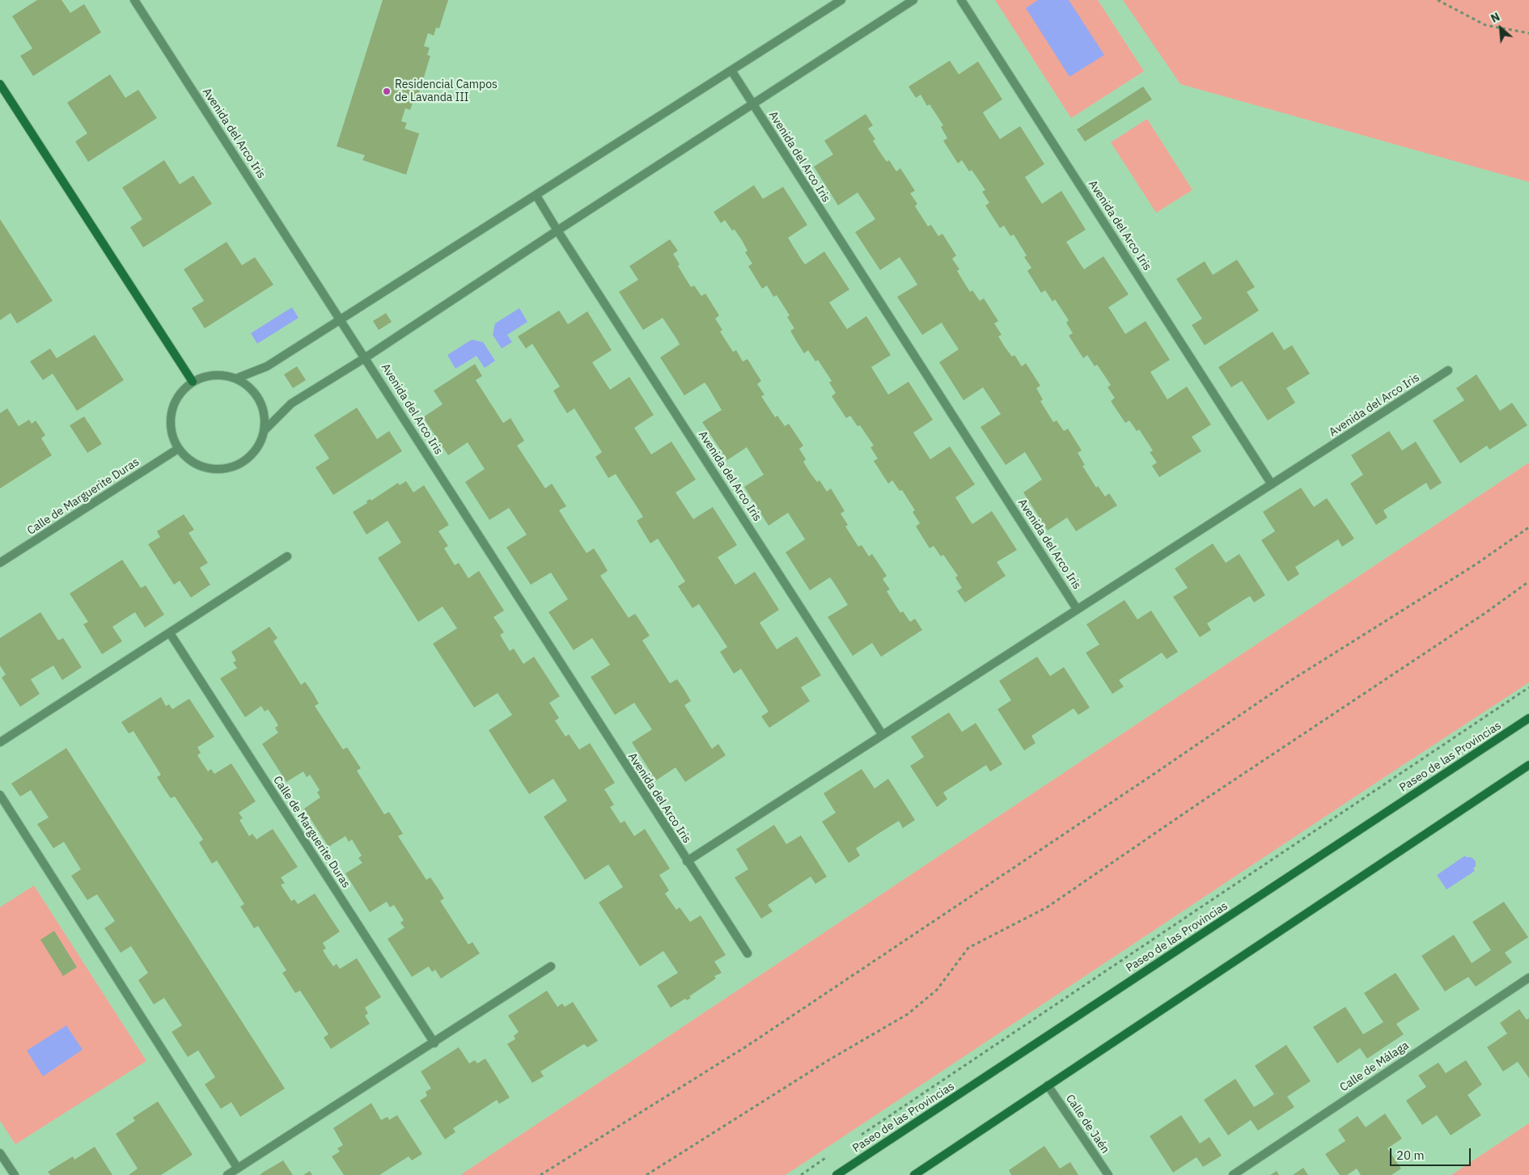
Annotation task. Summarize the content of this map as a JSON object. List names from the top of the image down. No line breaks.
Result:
{"streets":{"street":["Avenida del Arco Iris","Calle de Marguerite Duras","Paseo de las Provincias","Calle de Málaga","Calle de Jaén"]},"crossings":[["Avenida del Arco Iris","Calle de Marguerite Duras"]],"places":["Residencial Campos de Lavanda III"],"scale_bar":"20 m","north":"top left"}
